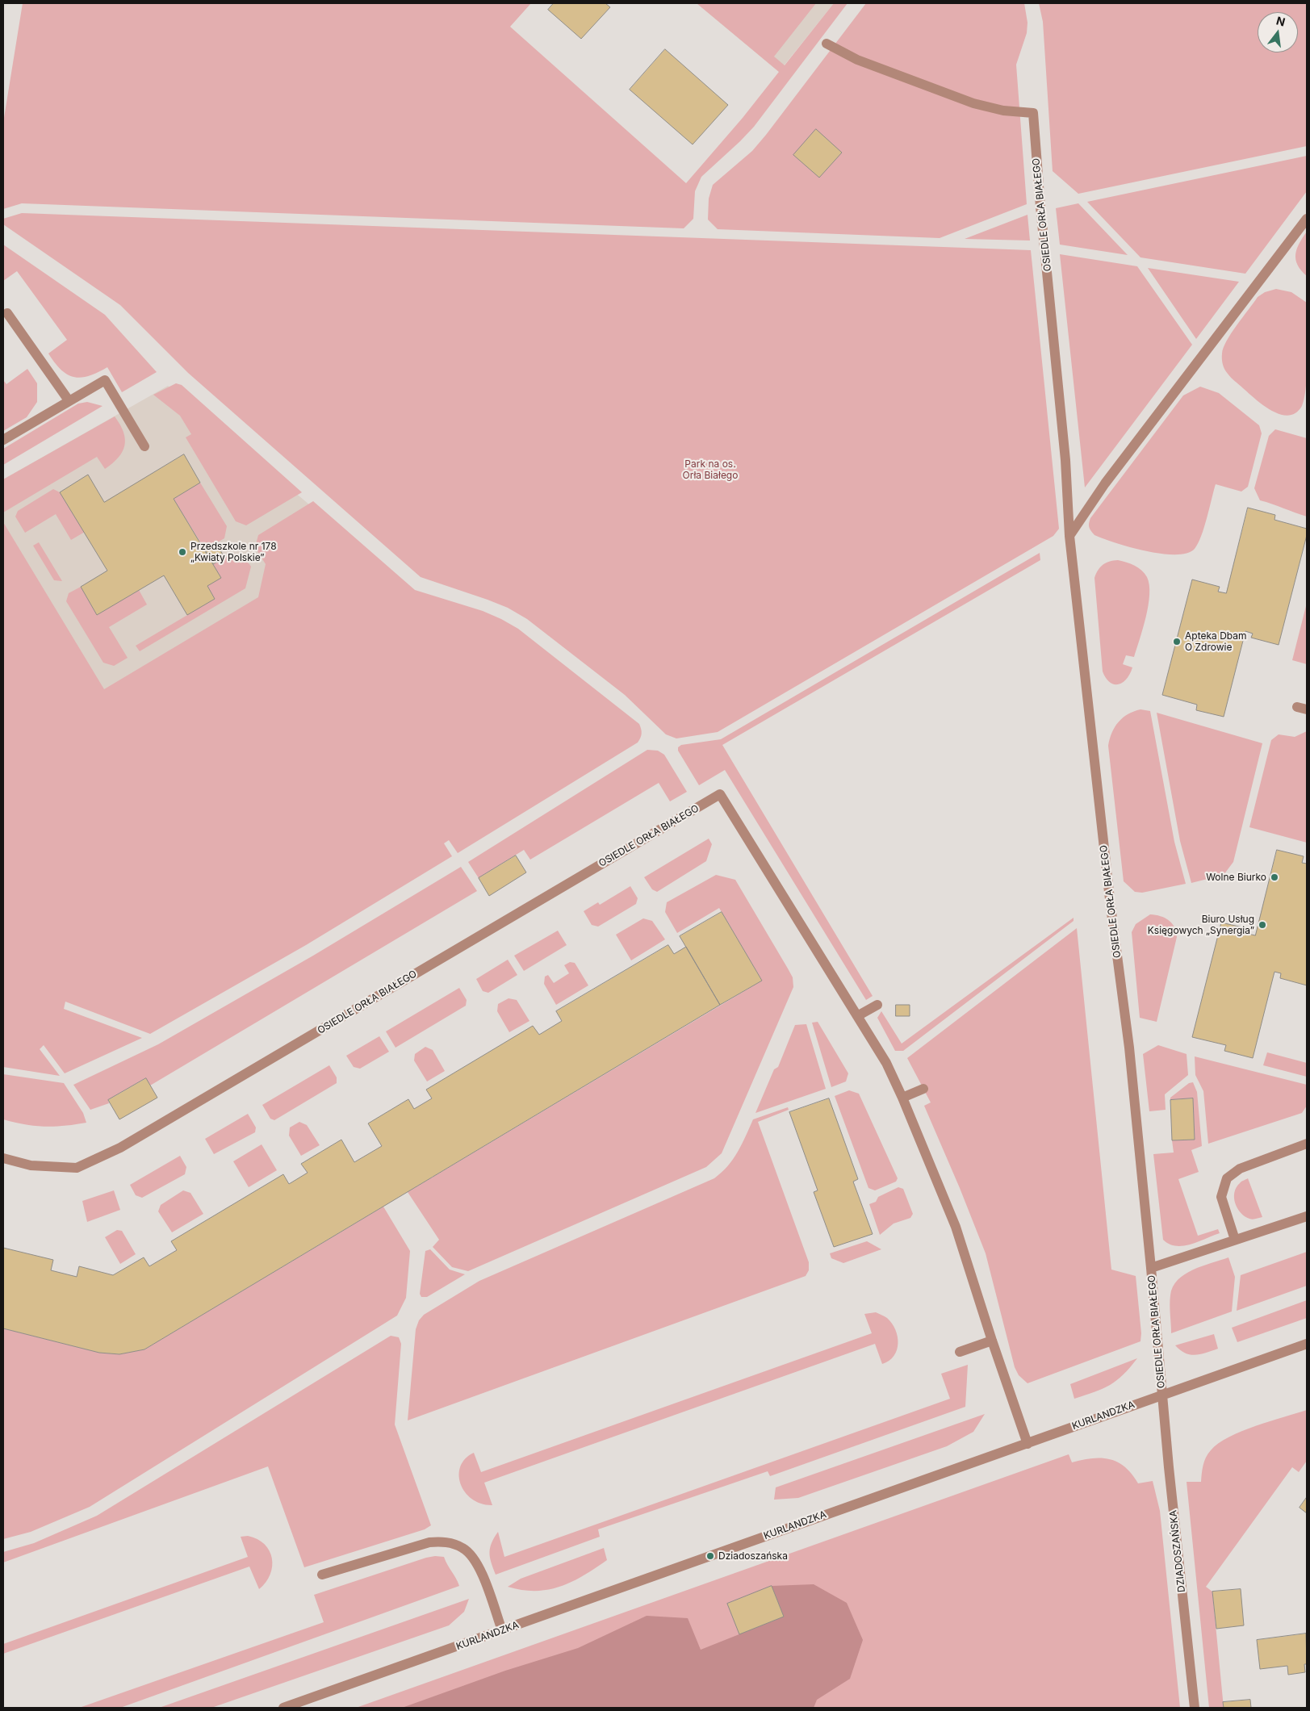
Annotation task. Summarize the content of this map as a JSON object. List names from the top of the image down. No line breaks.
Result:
{"streets":{"street":["OSIEDLE ORŁA BIAŁEGO","KURLANDZKA","DZIADOSZAŃSKA"]},"crossings":[["OSIEDLE ORŁA BIAŁEGO","KURLANDZKA"],["OSIEDLE ORŁA BIAŁEGO","DZIADOSZAŃSKA"],["KURLANDZKA","DZIADOSZAŃSKA"]],"parks":["Park na os. Orła Białego"],"places":["Przedszkole nr 178 „Kwiaty Polskie”","Apteka Dbam O Zdrowie","Wolne Biurko","Biuro Usług Księgowych „Synergia”","Dziadoszańska"],"north":"top"}
